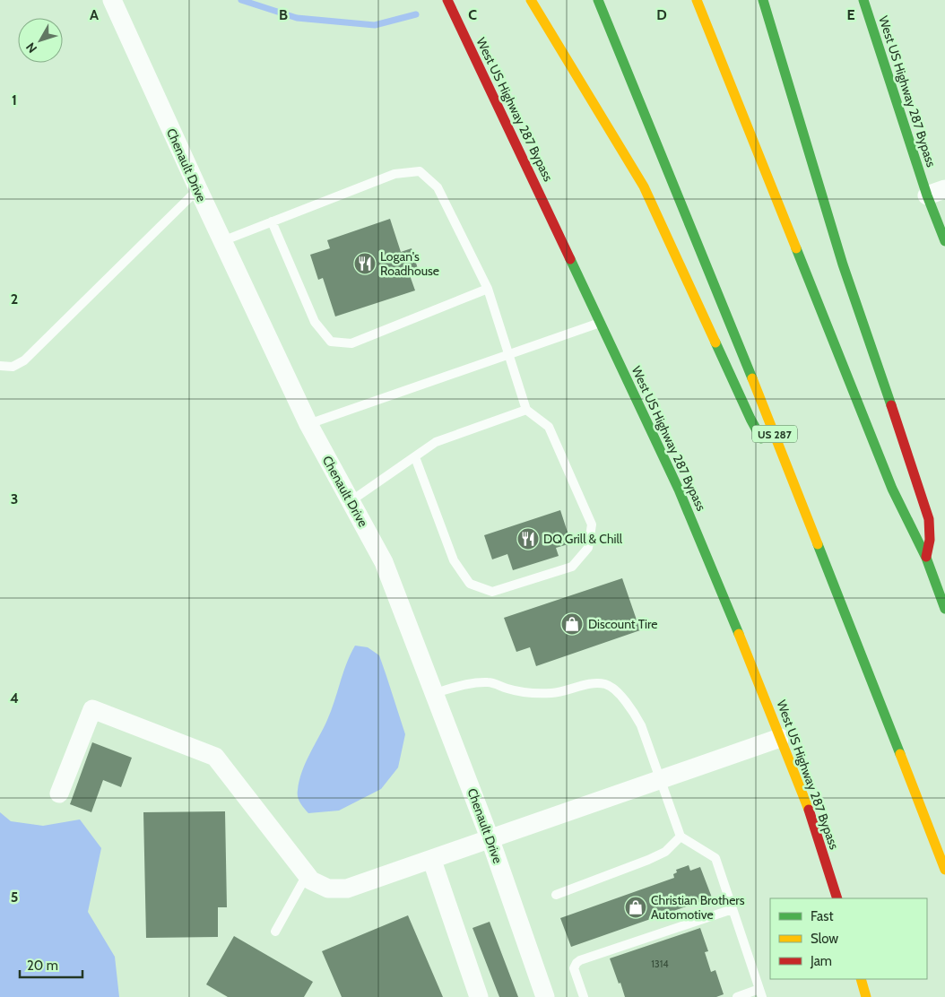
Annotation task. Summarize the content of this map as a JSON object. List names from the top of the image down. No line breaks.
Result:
{"streets":{"main road":["West US Highway 287 Bypass","US 287"],"street":["Chenault Drive"]},"places":{"restaurant":["Logan's Roadhouse","DQ Grill & Chill"],"shop":["Discount Tire","Christian Brothers Automotive"]},"house_numbers":["1314"],"legend":["Fast","Slow","Jam"],"scale_bar":"20 m","north":"bottom left","grid":{"columns":["A","B","C","D","E"],"rows":["1","2","3","4","5"]}}
